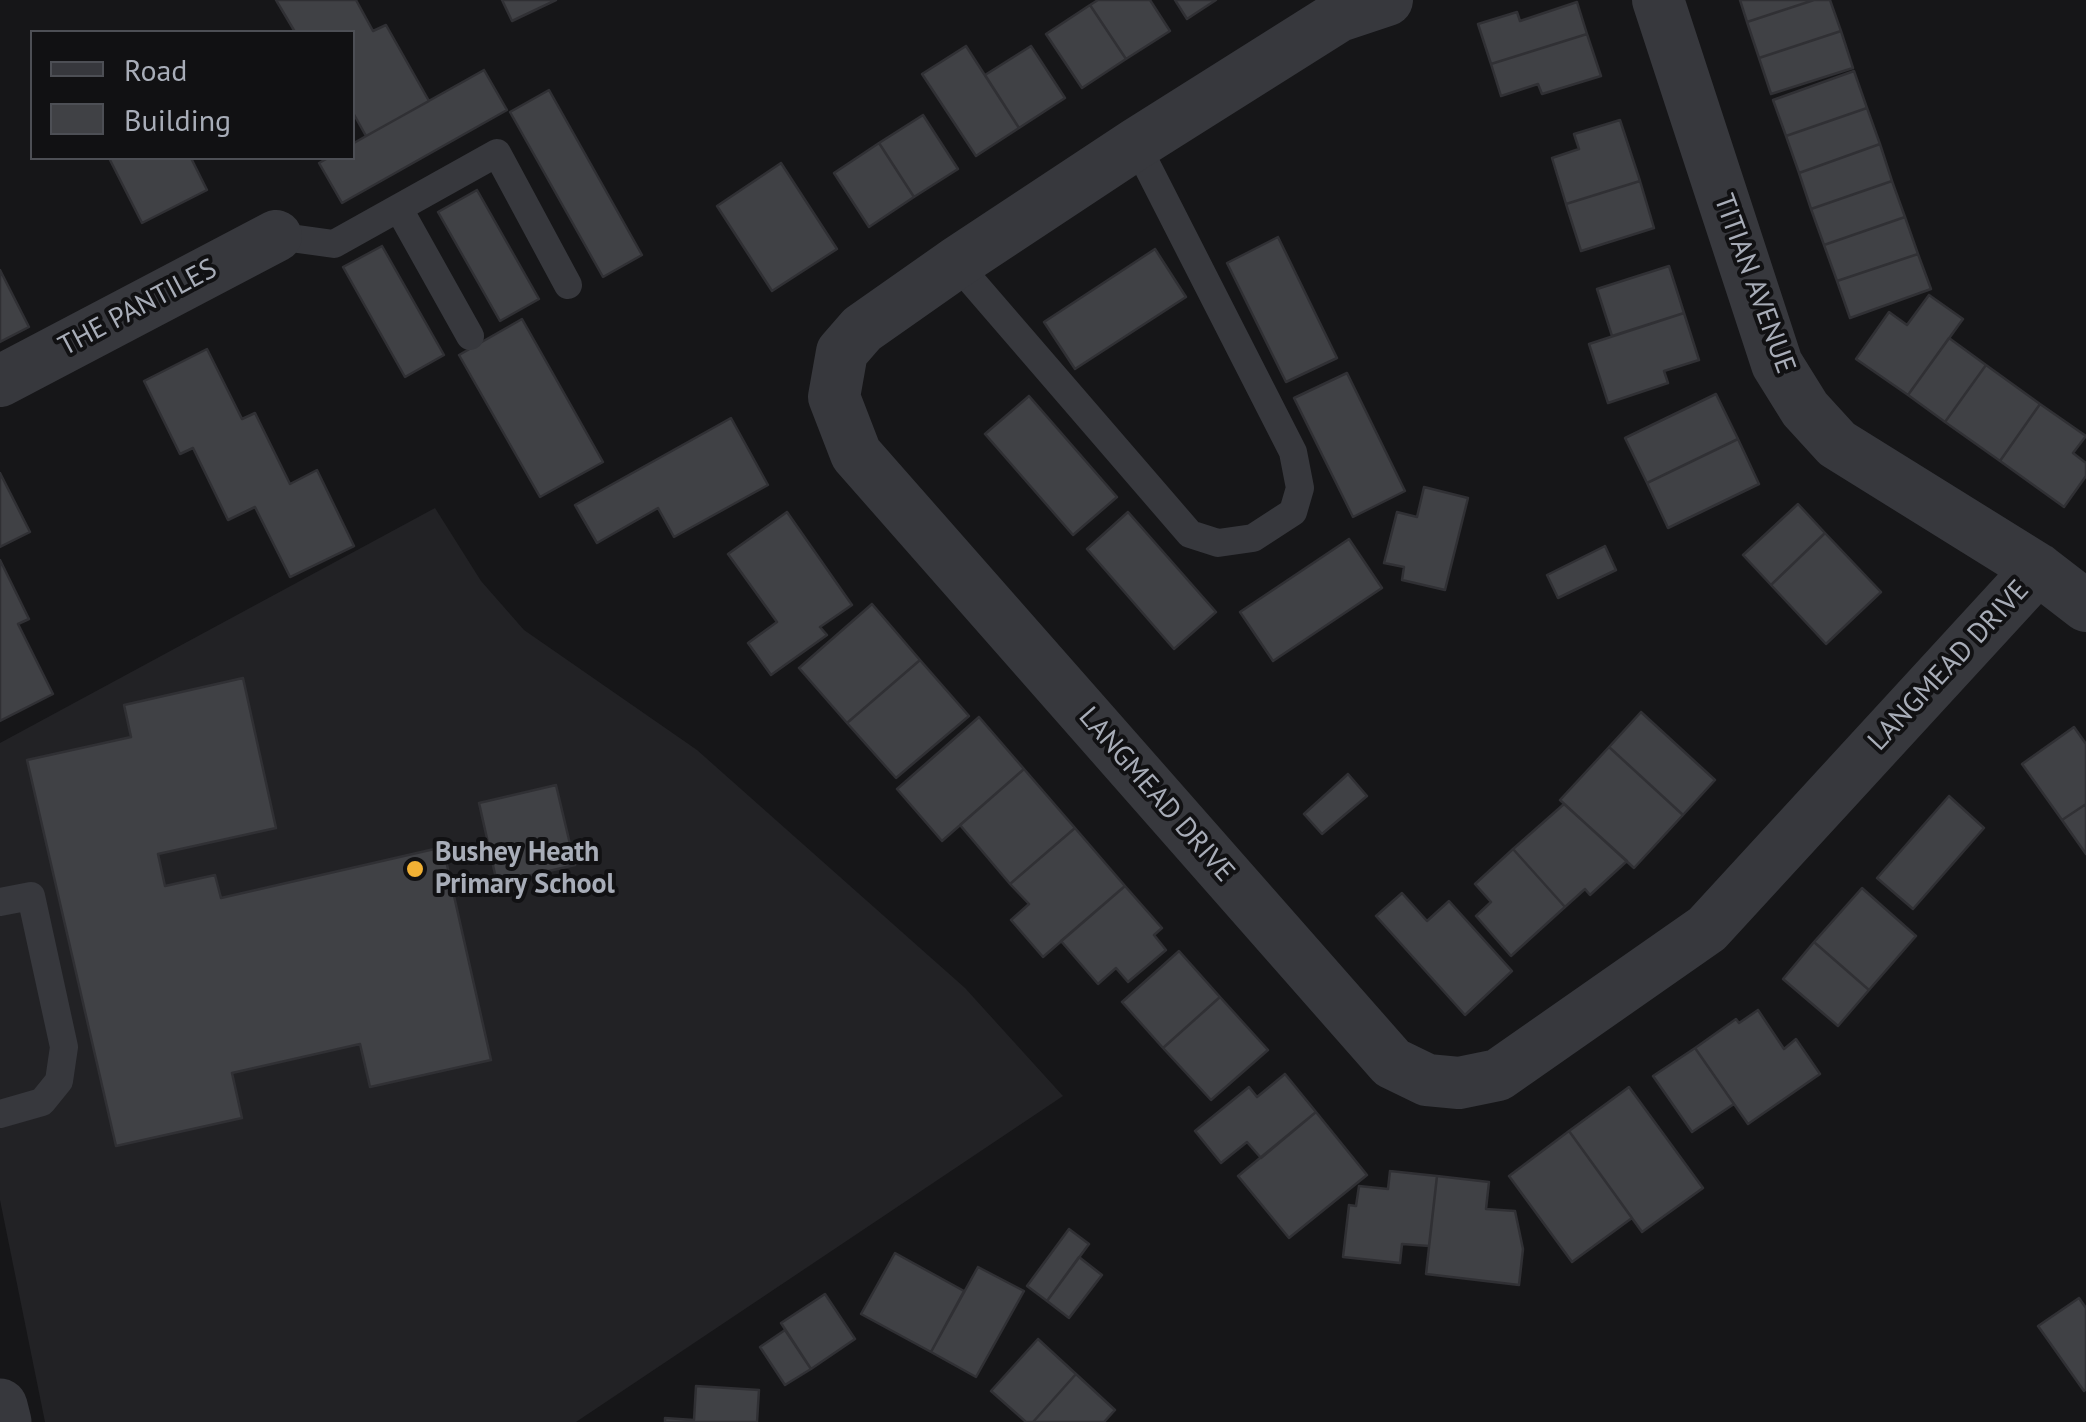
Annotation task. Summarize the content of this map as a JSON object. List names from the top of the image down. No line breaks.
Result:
{"streets":{"street":["TITIAN AVENUE","THE PANTILES","LANGMEAD DRIVE"]},"crossings":[["TITIAN AVENUE","LANGMEAD DRIVE"]],"places":["Bushey Heath Primary School"],"legend":["Road","Building"]}
